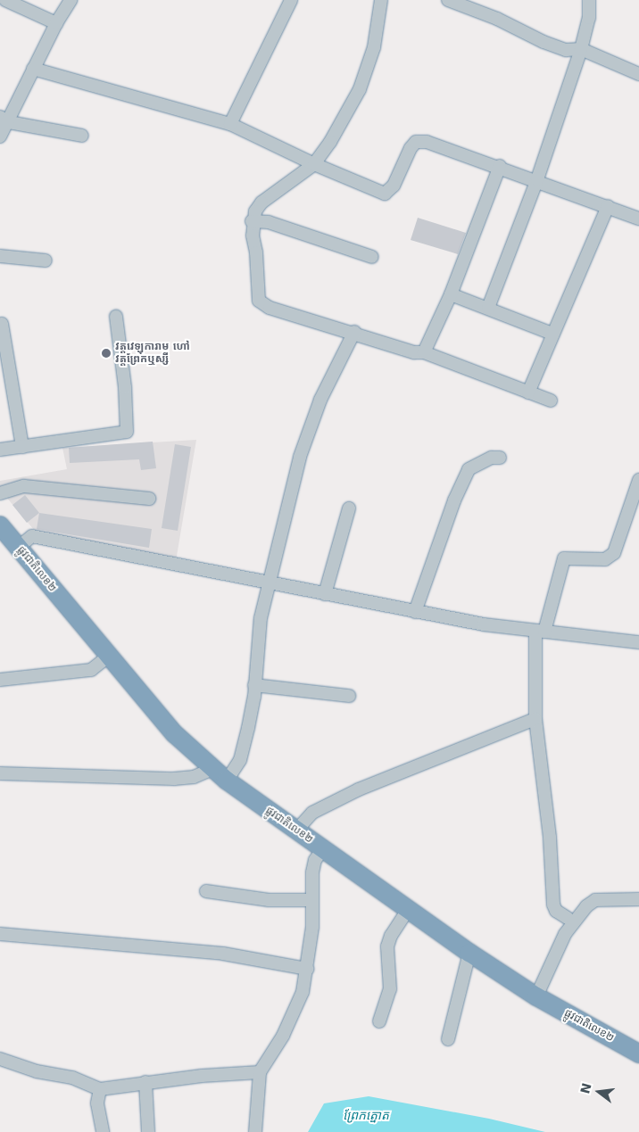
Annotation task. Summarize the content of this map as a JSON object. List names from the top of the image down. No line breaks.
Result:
{"streets":{"highway":["ផ្លូវជាតិលេខ២"]},"water":["ព្រែកត្នោត"],"places":["វត្តវេឡុការាម ហៅ វត្តព្រែកឬស្សី"],"north":"left"}
